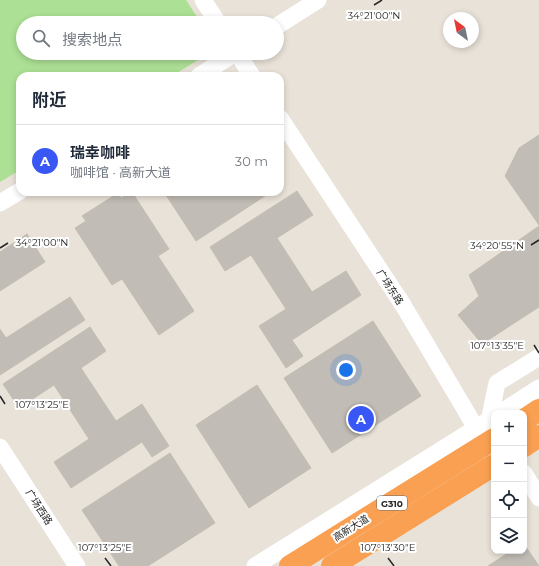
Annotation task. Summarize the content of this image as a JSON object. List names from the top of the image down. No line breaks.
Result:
{"streets":{"highway":["G310","高新大道"],"street":["广场东路","广场西路"]},"crossings":[["广场东路","高新大道"]],"north":"top left","page":{"search":"搜索地点","heading":"附近","list":[{"mark":"A","name":"瑞幸咖啡","note":"咖啡馆 · 高新大道","value":"30 m"}],"pins":"A","map_buttons":["+","−"]},"coordinates":["34°21'00\"N","34°20'55\"N","107°13'35\"E","107°13'25\"E","107°13'30\"E"]}
